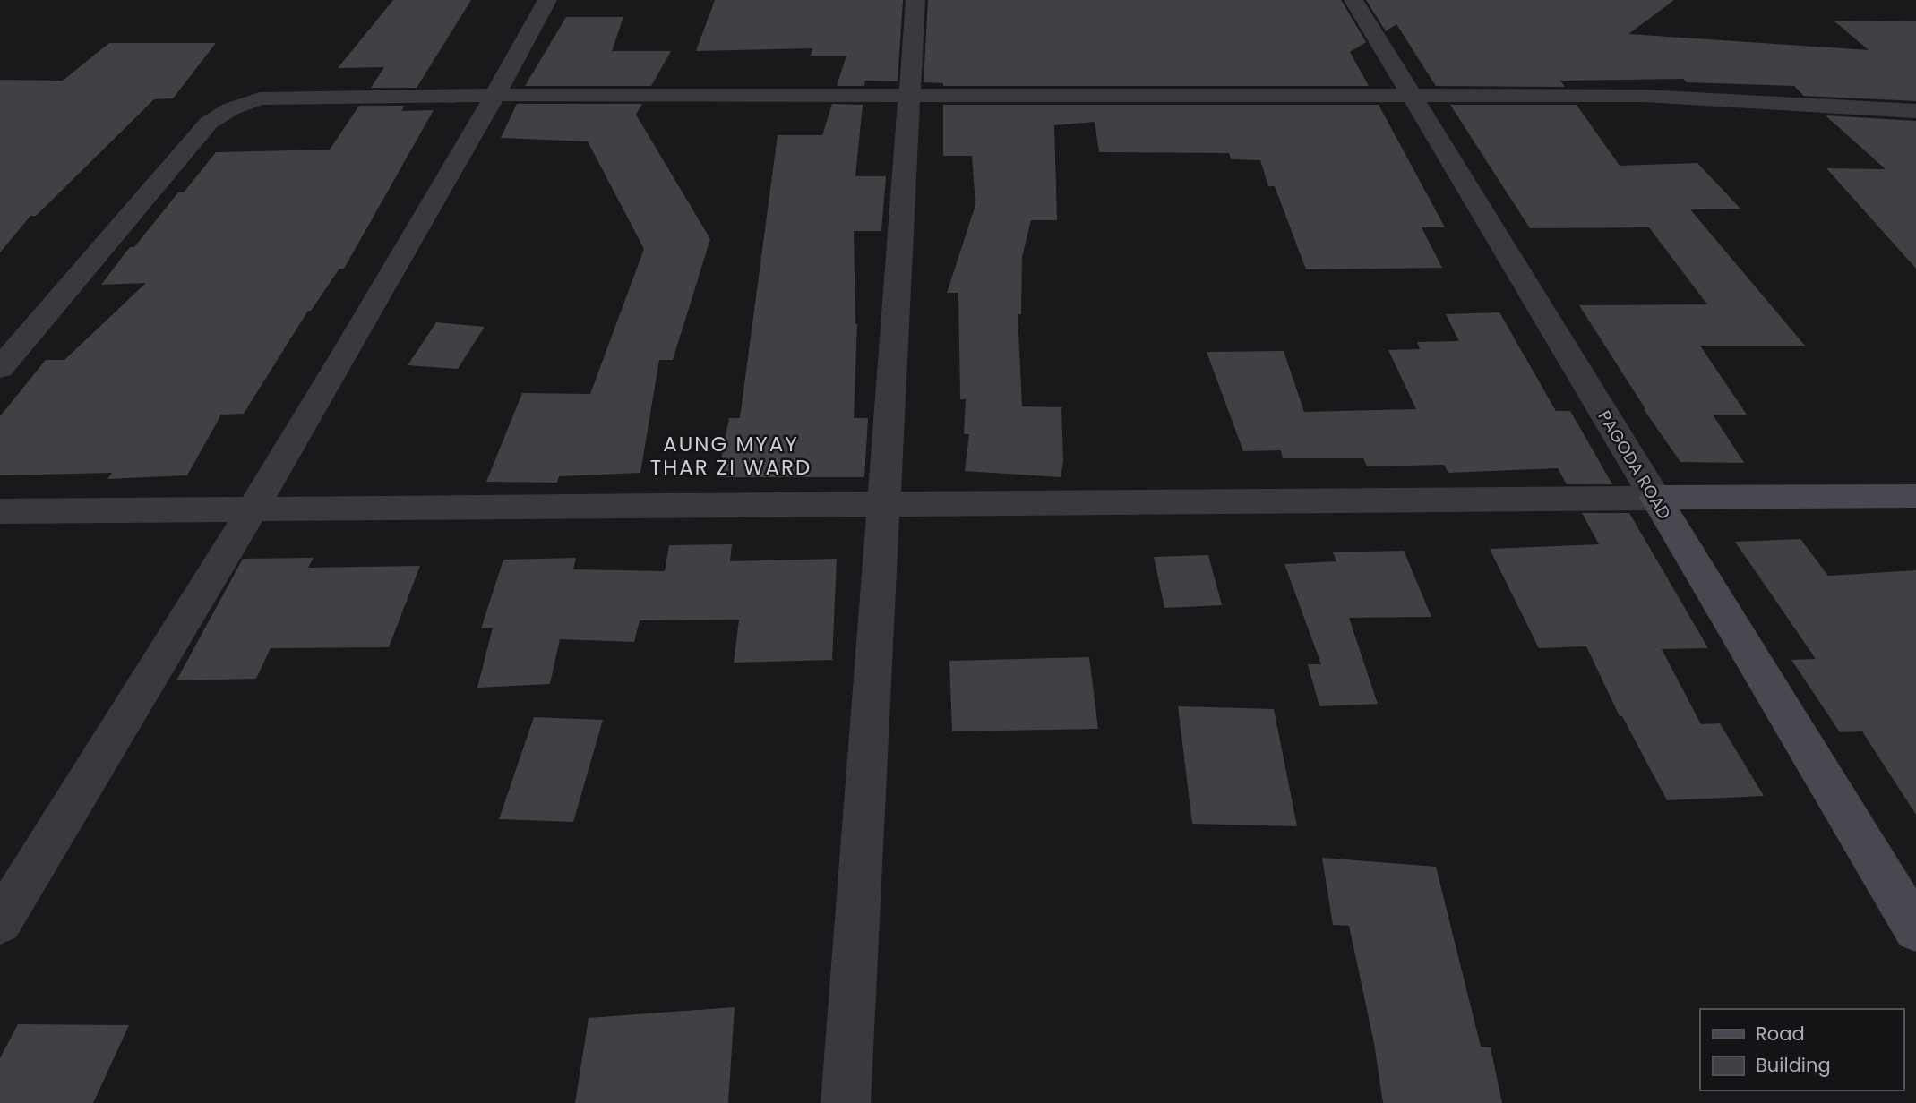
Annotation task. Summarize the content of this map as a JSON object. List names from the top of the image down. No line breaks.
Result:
{"streets":{"main road":["PAGODA ROAD"]},"districts":["AUNG MYAY THAR ZI WARD"],"legend":["Road","Building"]}
